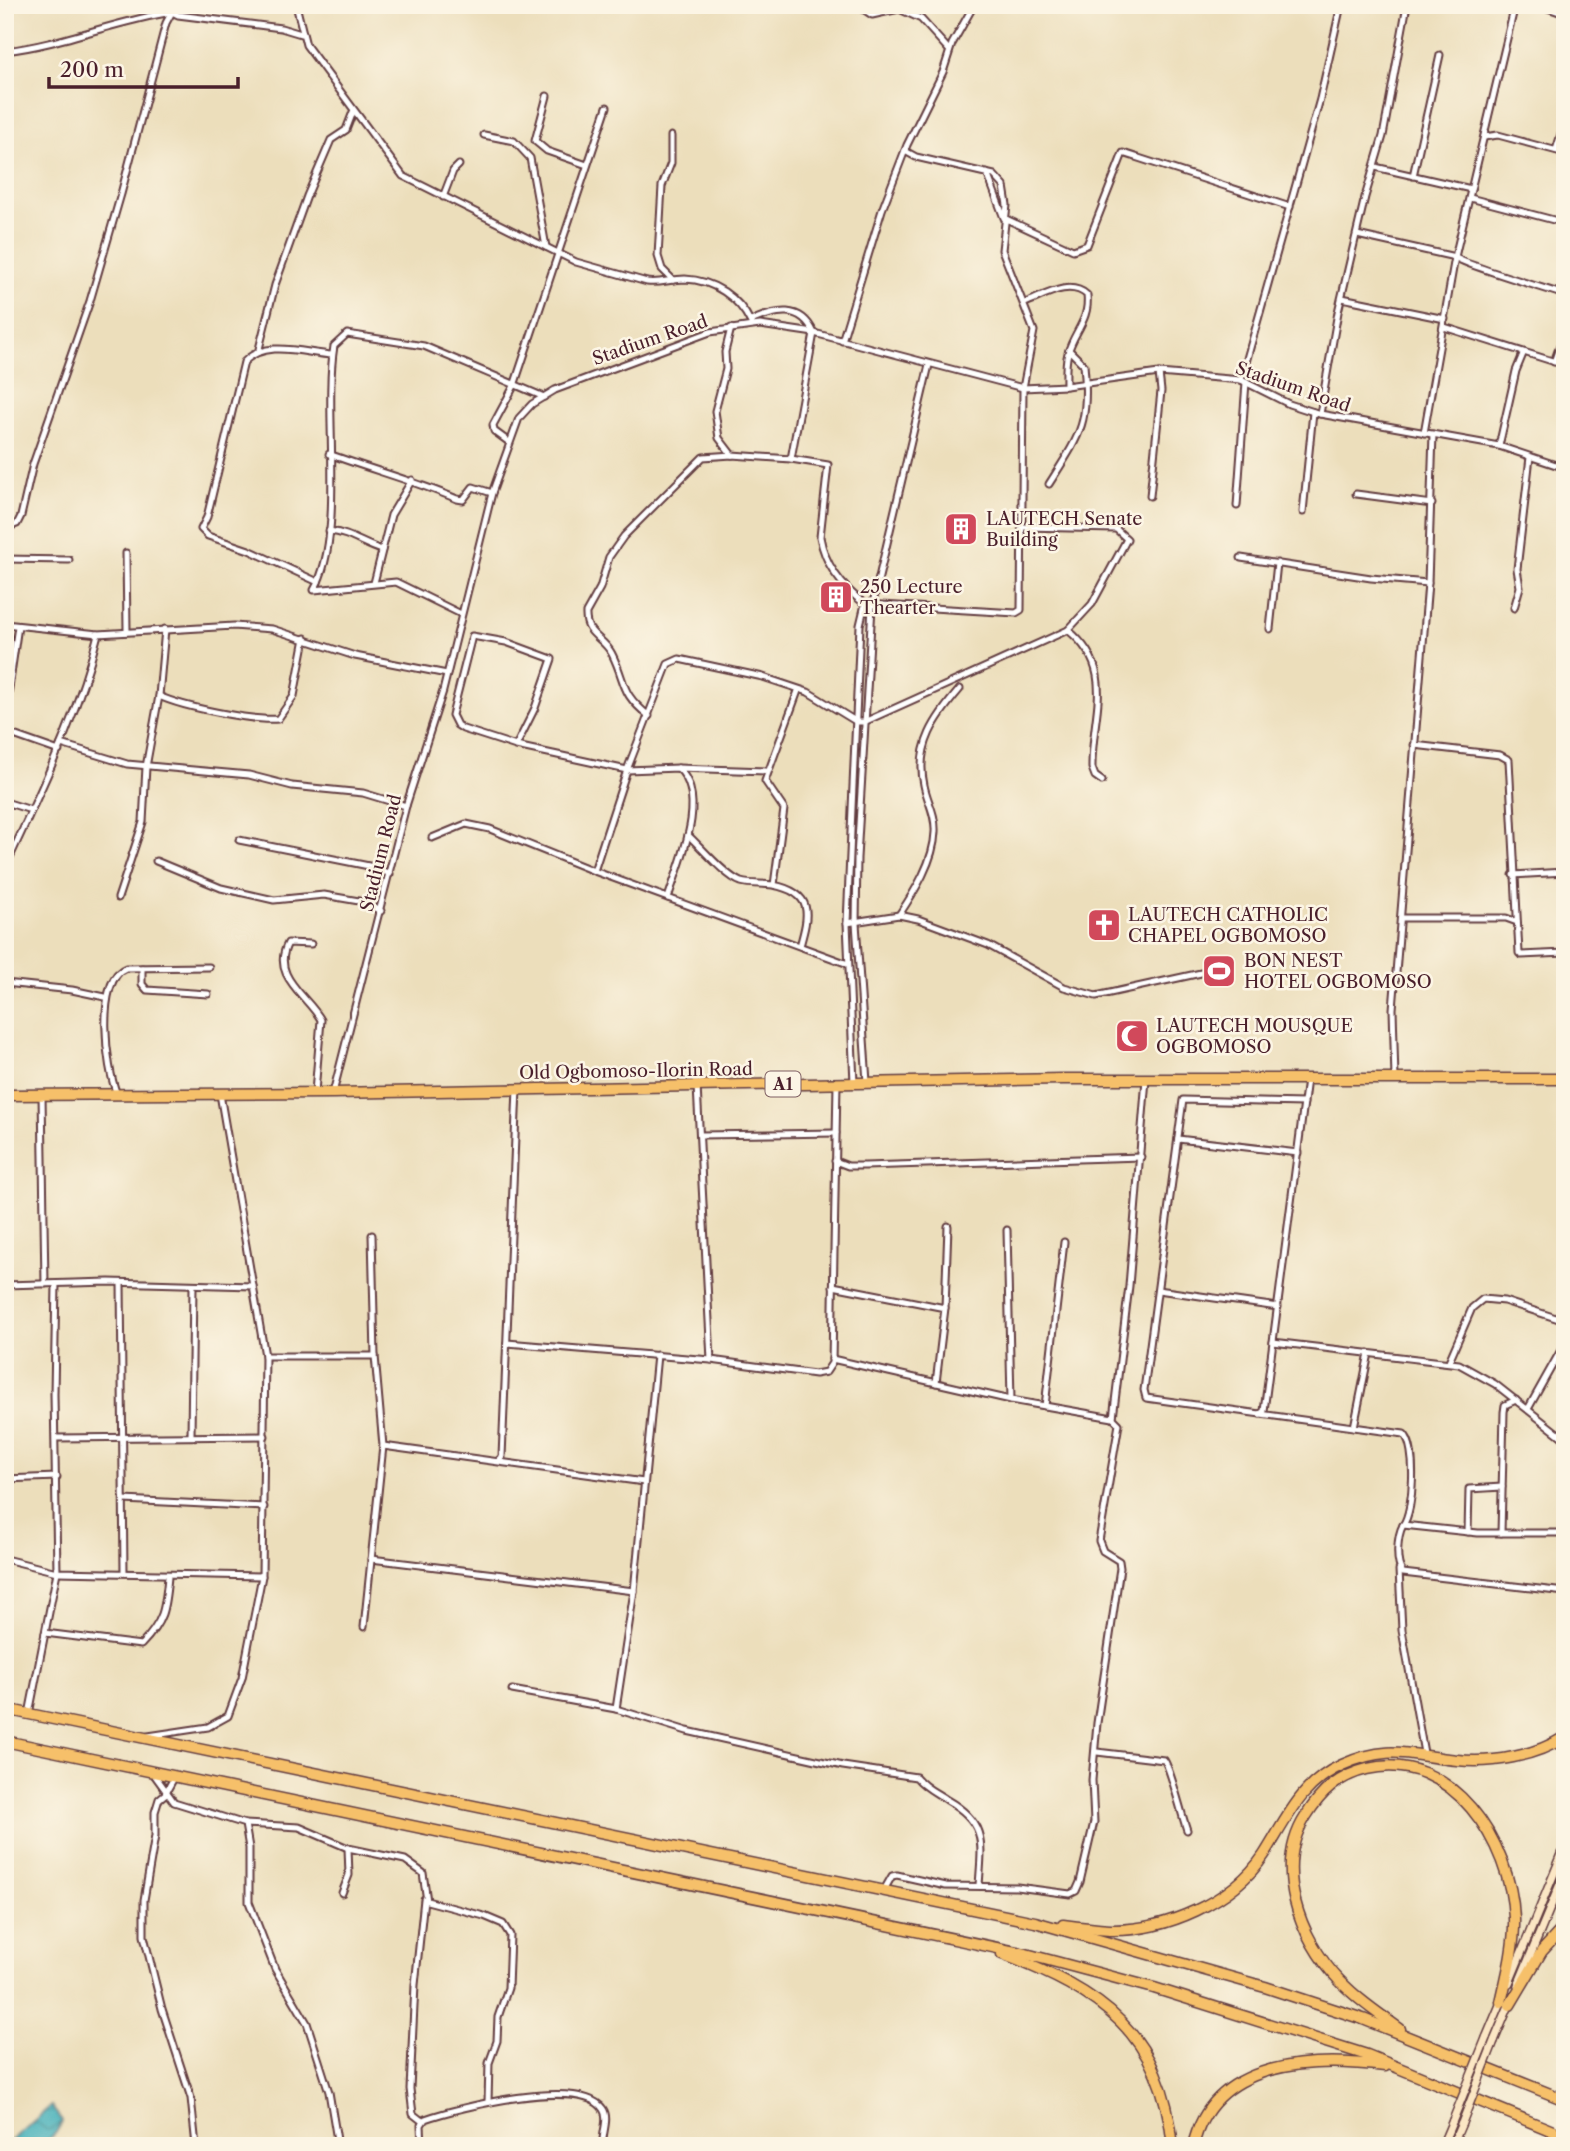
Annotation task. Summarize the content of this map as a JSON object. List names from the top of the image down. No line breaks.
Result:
{"streets":{"highway":["Old Ogbomoso-Ilorin Road","A1"],"street":["Stadium Road"]},"crossings":[["Stadium Road","Old Ogbomoso-Ilorin Road"]],"places":{"building":["LAUTECH Senate Building","250 Lecture Thearter"],"church":["LAUTECH CATHOLIC CHAPEL OGBOMOSO"],"sports":["BON NEST HOTEL OGBOMOSO"],"mosque":["LAUTECH MOUSQUE OGBOMOSO"]},"scale_bar":"200 m"}
